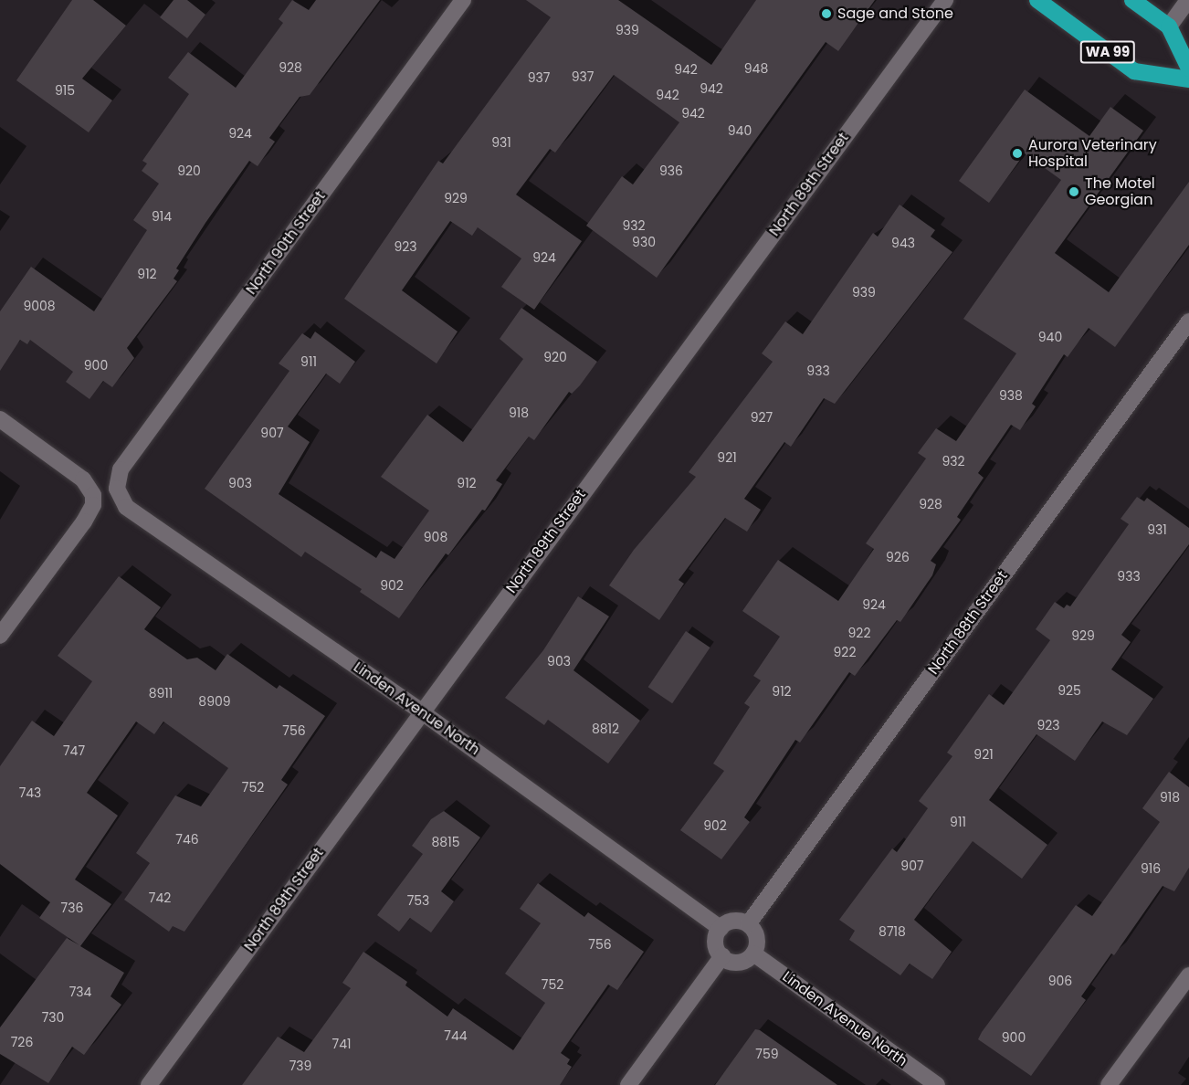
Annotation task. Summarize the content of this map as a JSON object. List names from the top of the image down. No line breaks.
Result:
{"streets":{"highway":["WA 99"],"street":["North 89th Street","North 90th Street","North 88th Street","Linden Avenue North"]},"crossings":[["North 89th Street","Linden Avenue North"],["North 90th Street","Linden Avenue North"],["North 88th Street","Linden Avenue North"]],"places":["Sage and Stone","Aurora Veterinary Hospital","The Motel Georgian"],"house_numbers":["939","928","948","942","937","937","942","915","942","942","940","924","931","920","936","929","914","932","930","943","923","924","912","939","9008","940","920","911","900","933","938","918","927","907","921","932","903","912","928","931","908","926","933","902","924","922","929","922","903","925","912","8911","8909","923","8812","756","747","921","752","743","918","911","902","746","8815","907","916","742","753","736","8718","756","906","752","734","730","744","900","726","741","759","739"]}
